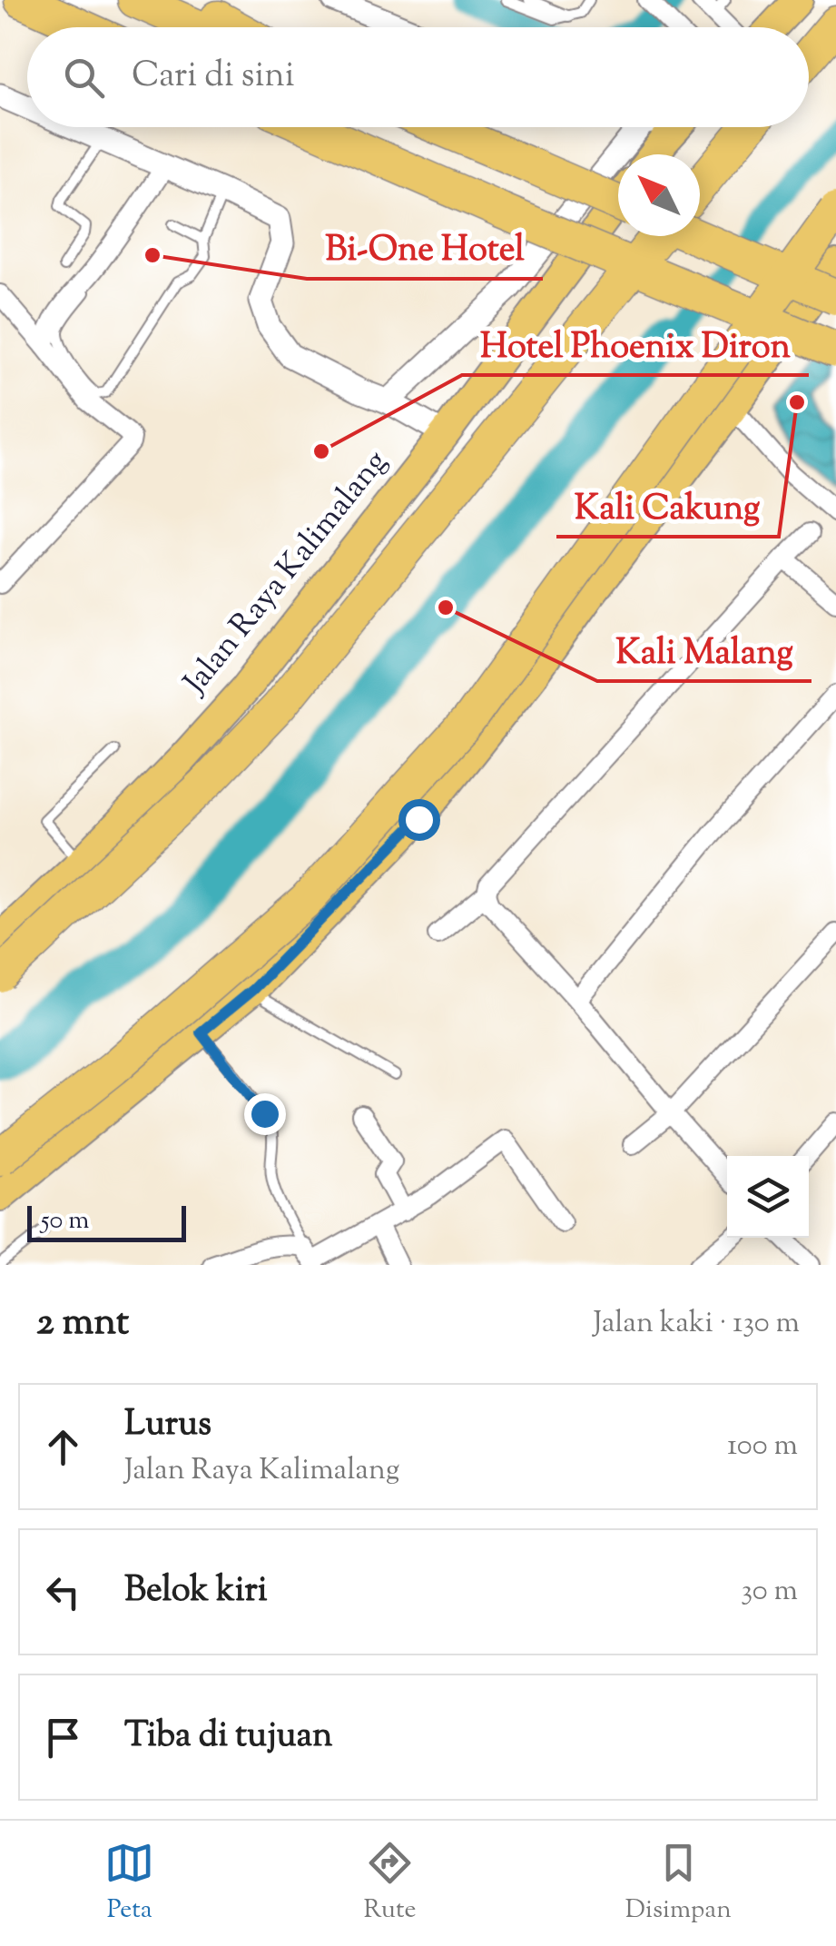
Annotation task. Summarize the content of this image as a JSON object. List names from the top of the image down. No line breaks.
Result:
{"streets":{"main road":["Jalan Raya Kalimalang"]},"places":["Bi-One Hotel","Kali Cakung","Hotel Phoenix Diron","Kali Malang"],"scale_bar":"50 m","north":"top left","page":{"search":"Cari di sini","scale":"50 m","heading":["2 mnt","Jalan kaki · 130 m"],"list":[["Lurus","Jalan Raya Kalimalang","100 m"],["Belok kiri","30 m"],"Tiba di tujuan"],"nav":["Peta","Rute","Disimpan"]}}
